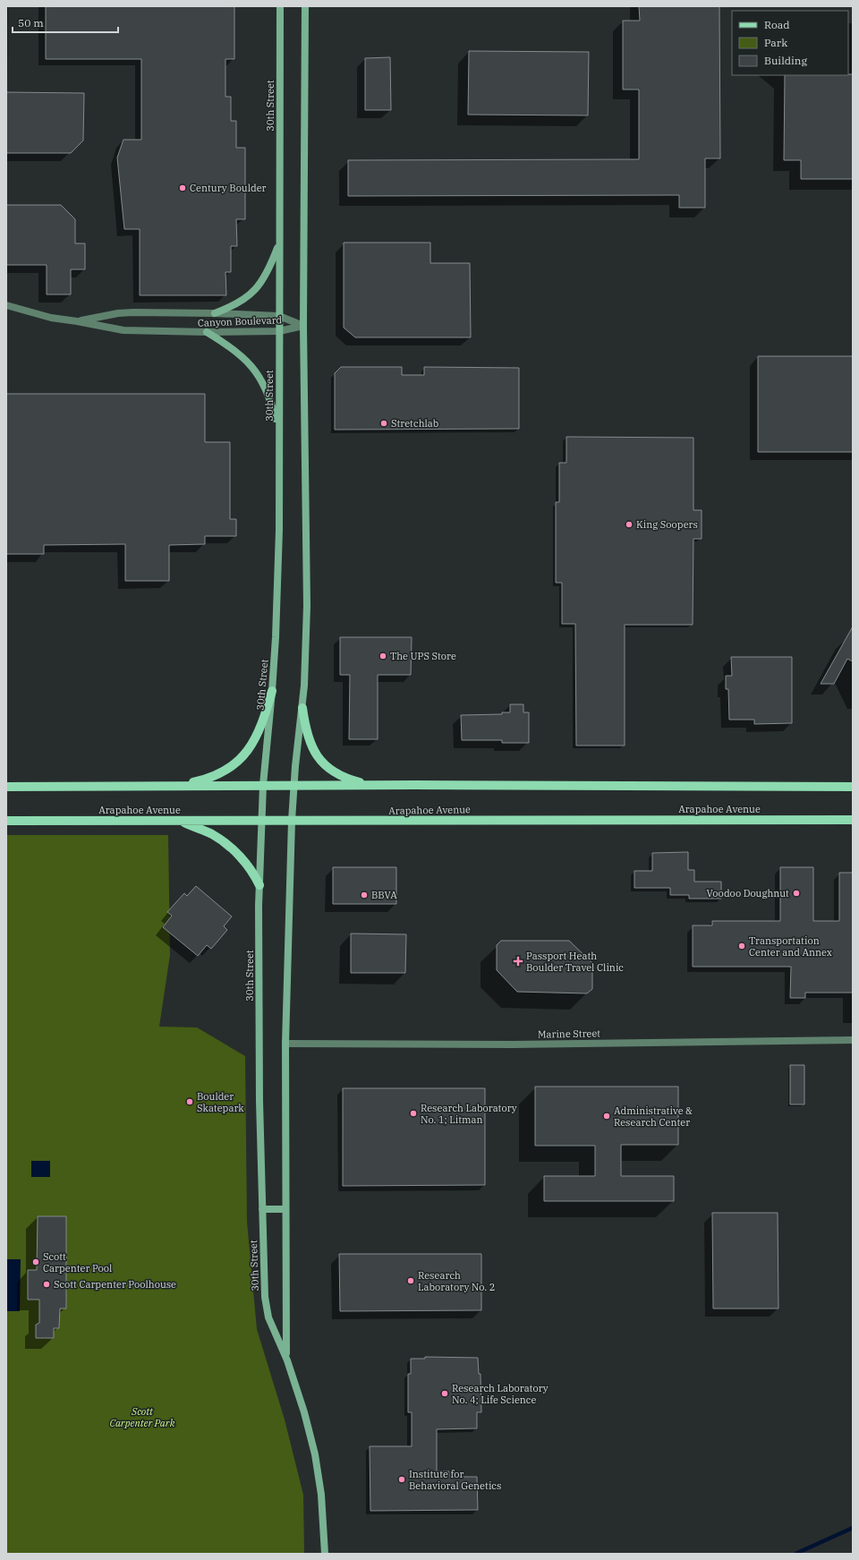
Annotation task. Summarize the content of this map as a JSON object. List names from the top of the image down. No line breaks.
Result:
{"streets":{"main road":["30th Street","Arapahoe Avenue"],"street":["Canyon Boulevard","Marine Street"]},"crossings":[["30th Street","Canyon Boulevard"],["30th Street","Arapahoe Avenue"],["30th Street","Marine Street"]],"parks":["Scott Carpenter Park"],"places":{"other":["Century Boulder","Stretchlab","King Soopers","The UPS Store","Voodoo Doughnut","BBVA","Transportation Center and Annex","Boulder Skatepark","Research Laboratory No. 1; Litman","Administrative & Research Center","Scott Carpenter Pool","Research Laboratory No. 2","Scott Carpenter Poolhouse","Research Laboratory No. 4; Life Science","Institute for Behavioral Genetics"],"health":["Passport Heath Boulder Travel Clinic"]},"legend":["Road","Park","Building"],"scale_bar":"50 m"}
